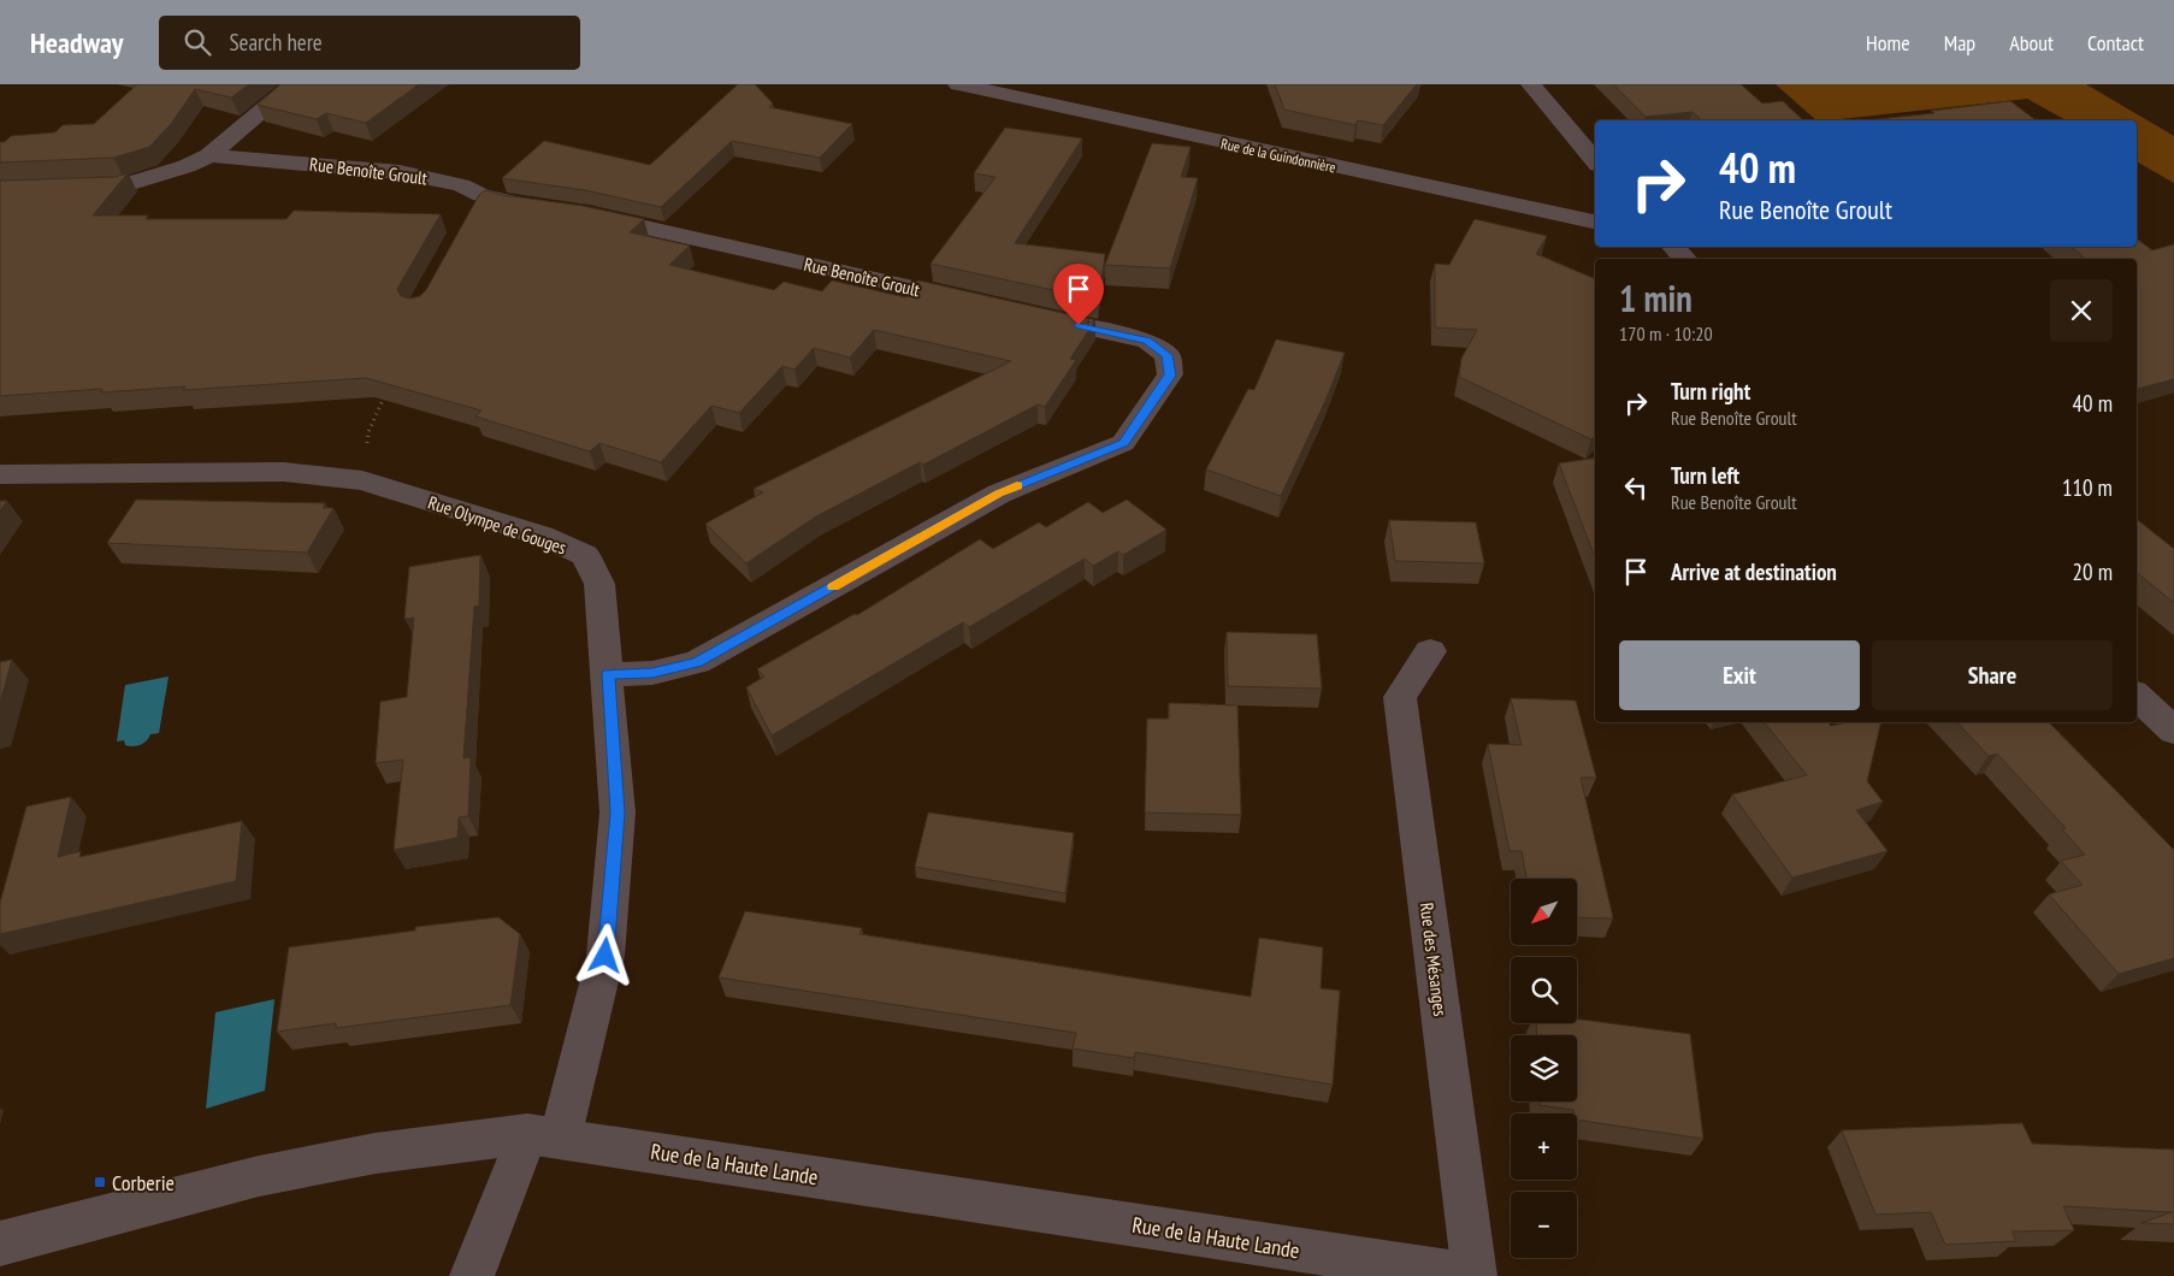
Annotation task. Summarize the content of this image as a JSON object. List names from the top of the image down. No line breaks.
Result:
{"streets":{"street":["Rue de la Guindonnière","Rue Benoîte Groult","Rue Olympe de Gouges","Rue des Mésanges","Rue de la Haute Lande"]},"crossings":[["Rue Olympe de Gouges","Rue de la Haute Lande"],["Rue des Mésanges","Rue de la Haute Lande"]],"places":{"transit":["Corberie"]},"north":"bottom left","page":{"header":"Headway","search":"Search here","nav":["Home","Map","About","Contact"],"turn":["40 m","Rue Benoîte Groult"],"heading":["1 min","170 m · 10:20"],"list":[{"name":"Turn right","note":"Rue Benoîte Groult","value":"40 m"},{"name":"Turn left","note":"Rue Benoîte Groult","value":"110 m"},{"name":"Arrive at destination","value":"20 m"}],"buttons":["Exit","Share"],"map_buttons":["+","−"]}}
